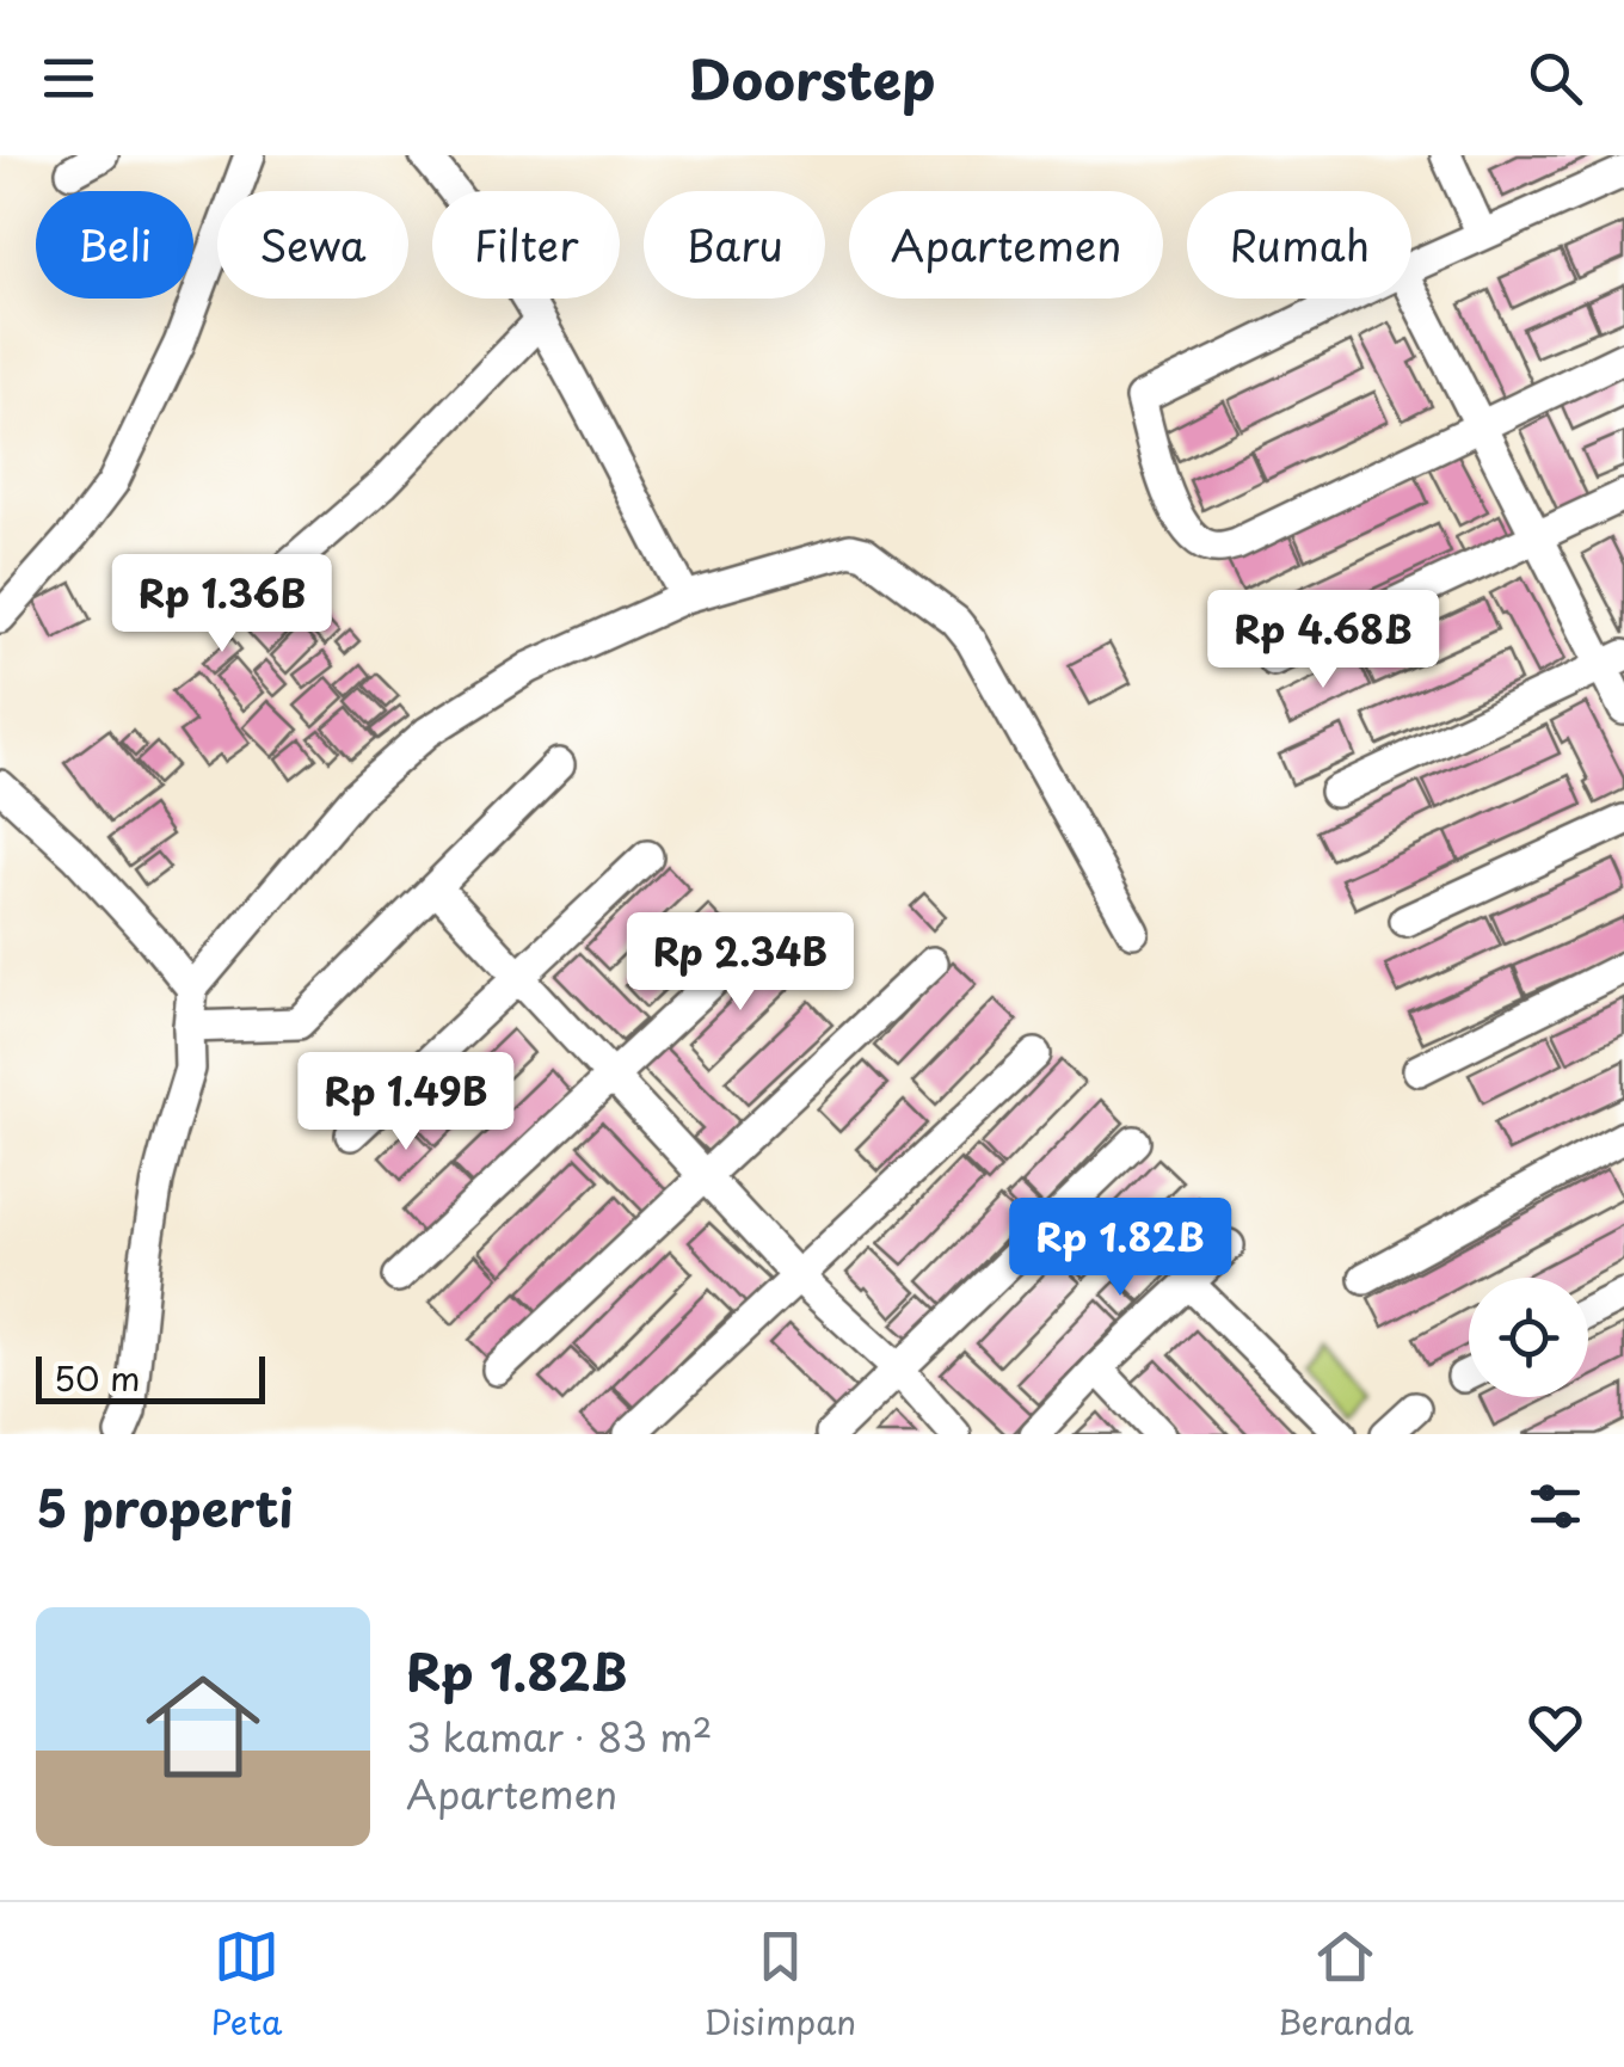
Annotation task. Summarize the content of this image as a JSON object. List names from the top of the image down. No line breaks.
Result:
{"scale_bar":"50 m","page":{"header":"Doorstep","chip":["Beli","Sewa","Filter","Baru","Apartemen","Rumah"],"price":["Rp 1.36B","Rp 4.68B","Rp 2.34B","Rp 1.49B","Rp 1.82B"],"scale":"50 m","heading":"5 properti","list":[{"name":"Rp 1.82B","note":"3 kamar · 83 m² · Apartemen"}],"tabs":["Peta","Disimpan","Beranda"]}}
